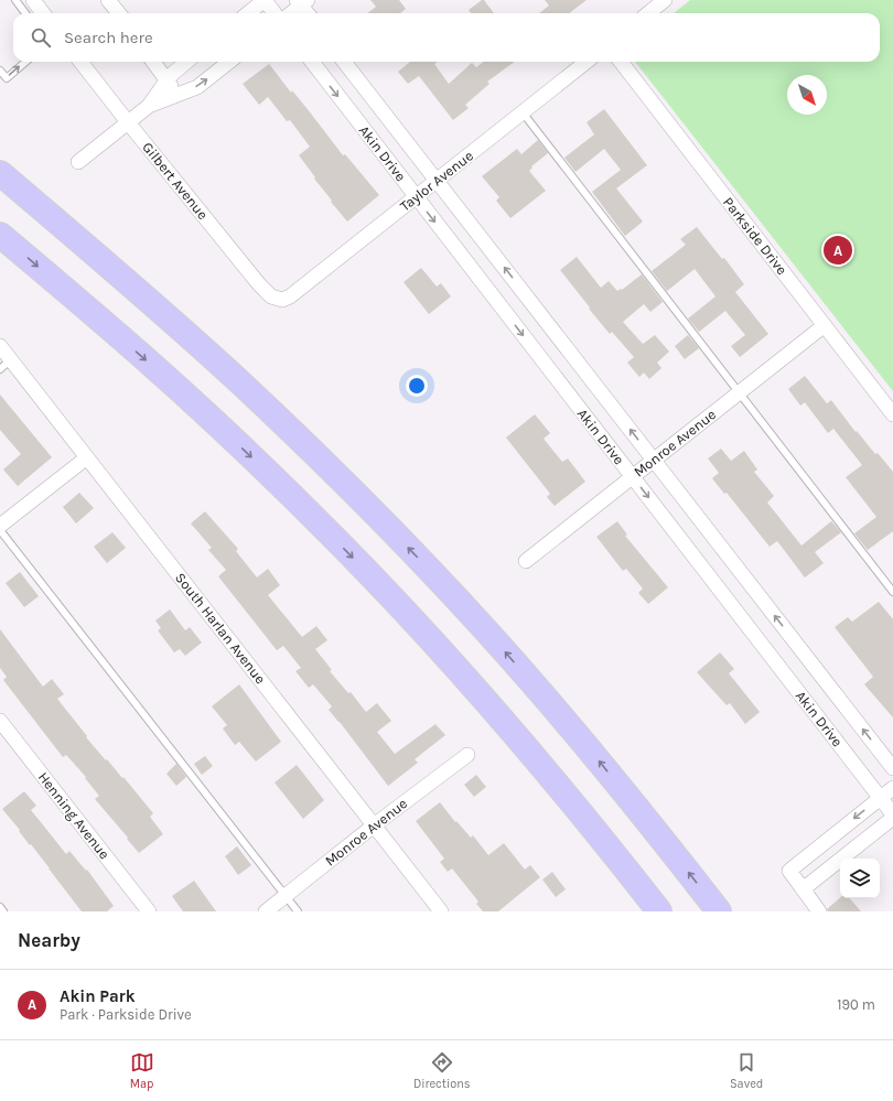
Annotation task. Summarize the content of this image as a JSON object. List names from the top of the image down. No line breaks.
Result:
{"streets":{"street":["Akin Drive","Gilbert Avenue","Taylor Avenue","Parkside Drive","Monroe Avenue","South Harlan Avenue","Henning Avenue"]},"crossings":[["Akin Drive","Taylor Avenue"],["Akin Drive","Monroe Avenue"],["Gilbert Avenue","Taylor Avenue"],["Parkside Drive","Monroe Avenue"],["Monroe Avenue","South Harlan Avenue"]],"north":"bottom right","page":{"search":"Search here","pins":"A","heading":"Nearby","list":[{"mark":"A","name":"Akin Park","note":"Park · Parkside Drive","value":"190 m"}],"nav":["Map","Directions","Saved"]}}
